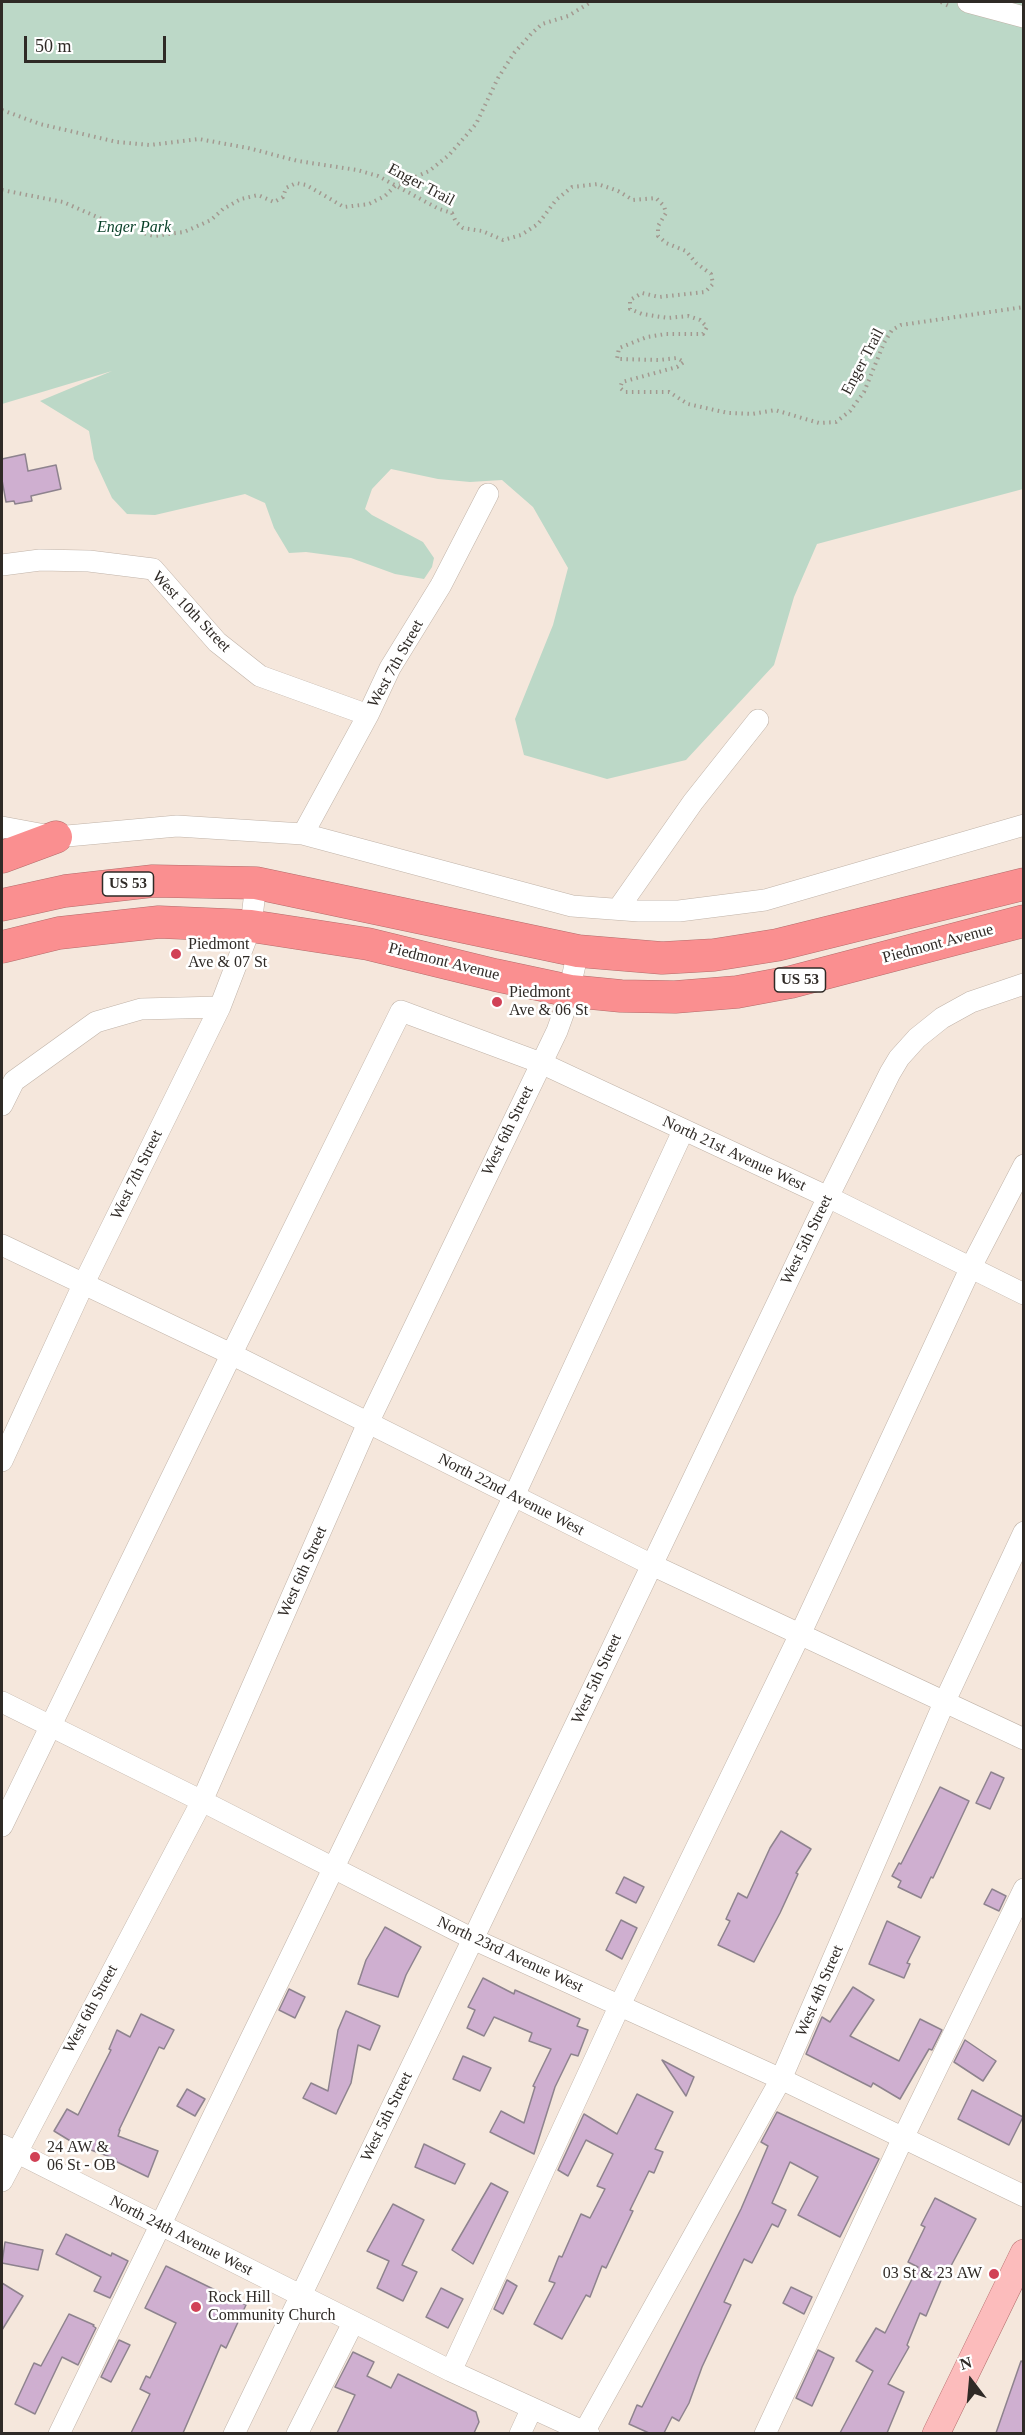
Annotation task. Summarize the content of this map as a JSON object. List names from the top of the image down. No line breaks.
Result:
{"streets":{"highway":["US 53","Piedmont Avenue"],"street":["West 10th Street","West 7th Street","West 6th Street","North 21st Avenue West","West 5th Street","North 22nd Avenue West","North 23rd Avenue West","West 4th Street","North 24th Avenue West"],"path":["Enger Trail"]},"crossings":[["West 10th Street","West 7th Street"],["West 7th Street","US 53"],["West 7th Street","Piedmont Avenue"],["West 7th Street","North 22nd Avenue West"],["US 53","West 6th Street"],["Piedmont Avenue","West 6th Street"],["West 6th Street","North 21st Avenue West"],["West 6th Street","North 22nd Avenue West"],["West 6th Street","North 23rd Avenue West"],["West 6th Street","North 24th Avenue West"],["North 21st Avenue West","West 5th Street"],["North 21st Avenue West","North 22nd Avenue West"],["West 5th Street","North 22nd Avenue West"],["West 5th Street","North 23rd Avenue West"],["West 5th Street","North 24th Avenue West"],["North 22nd Avenue West","West 4th Street"],["North 23rd Avenue West","West 4th Street"],["West 4th Street","North 24th Avenue West"]],"parks":["Enger Park"],"places":["Piedmont Ave & 07 St","Piedmont Ave & 06 St","24 AW & 06 St - OB","03 St & 23 AW","Rock Hill Community Church"],"scale_bar":"50 m","north":"top"}
